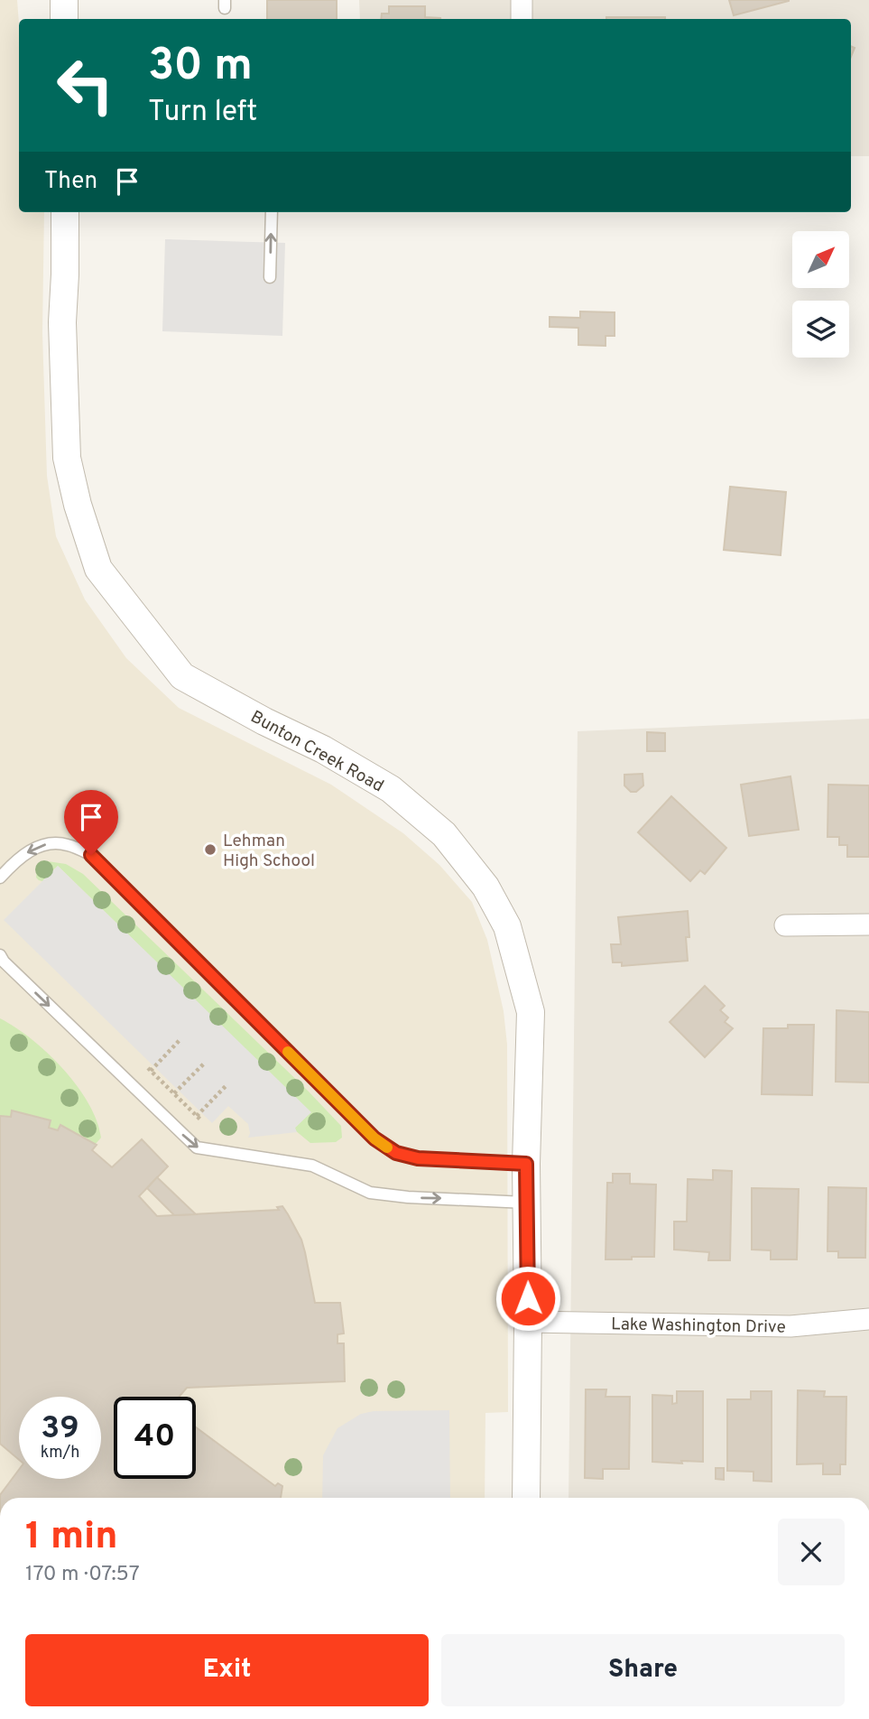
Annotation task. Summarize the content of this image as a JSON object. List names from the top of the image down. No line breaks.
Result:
{"streets":{"street":["Bunton Creek Road","Lake Washington Drive"]},"crossings":[["Bunton Creek Road","Lake Washington Drive"]],"places":["Lehman High School"],"north":"top right","page":{"turn":["30 m","Turn left"],"then":"Then","speed":"39 km/h","limit":"40","heading":["1 min","170 m · 07:57"],"buttons":["Exit","Share"]}}
